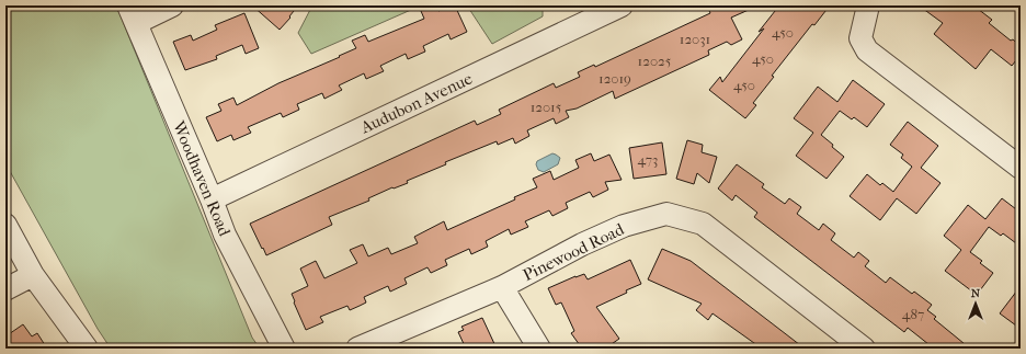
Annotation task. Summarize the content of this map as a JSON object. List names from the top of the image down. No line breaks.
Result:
{"streets":{"street":["Audubon Avenue","Woodhaven Road","Pinewood Road"]},"crossings":[["Audubon Avenue","Woodhaven Road"]],"house_numbers":["450","12031","450","12025","12019","450","12015","473","487"],"north":"top"}
